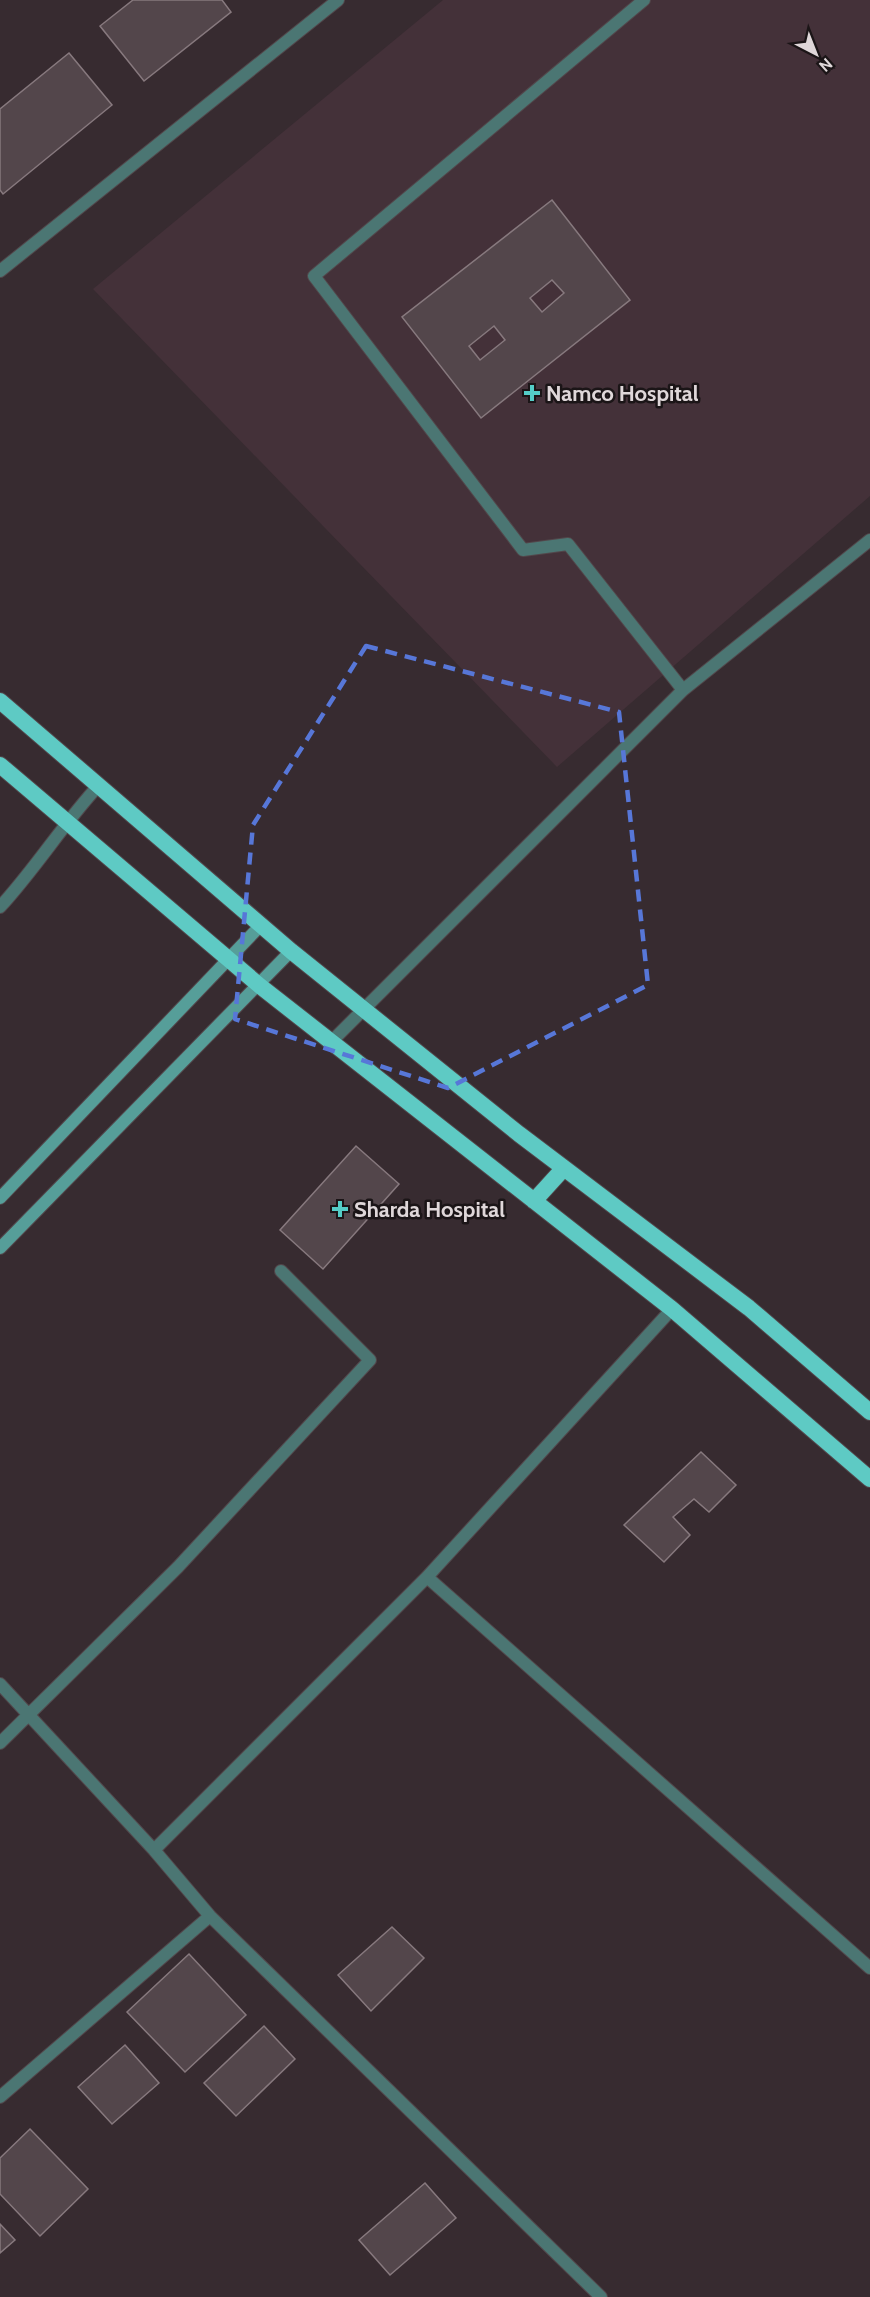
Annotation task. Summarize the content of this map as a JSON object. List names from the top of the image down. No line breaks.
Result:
{"places":{"health":["Namco Hospital","Sharda Hospital"]},"north":"bottom right"}
